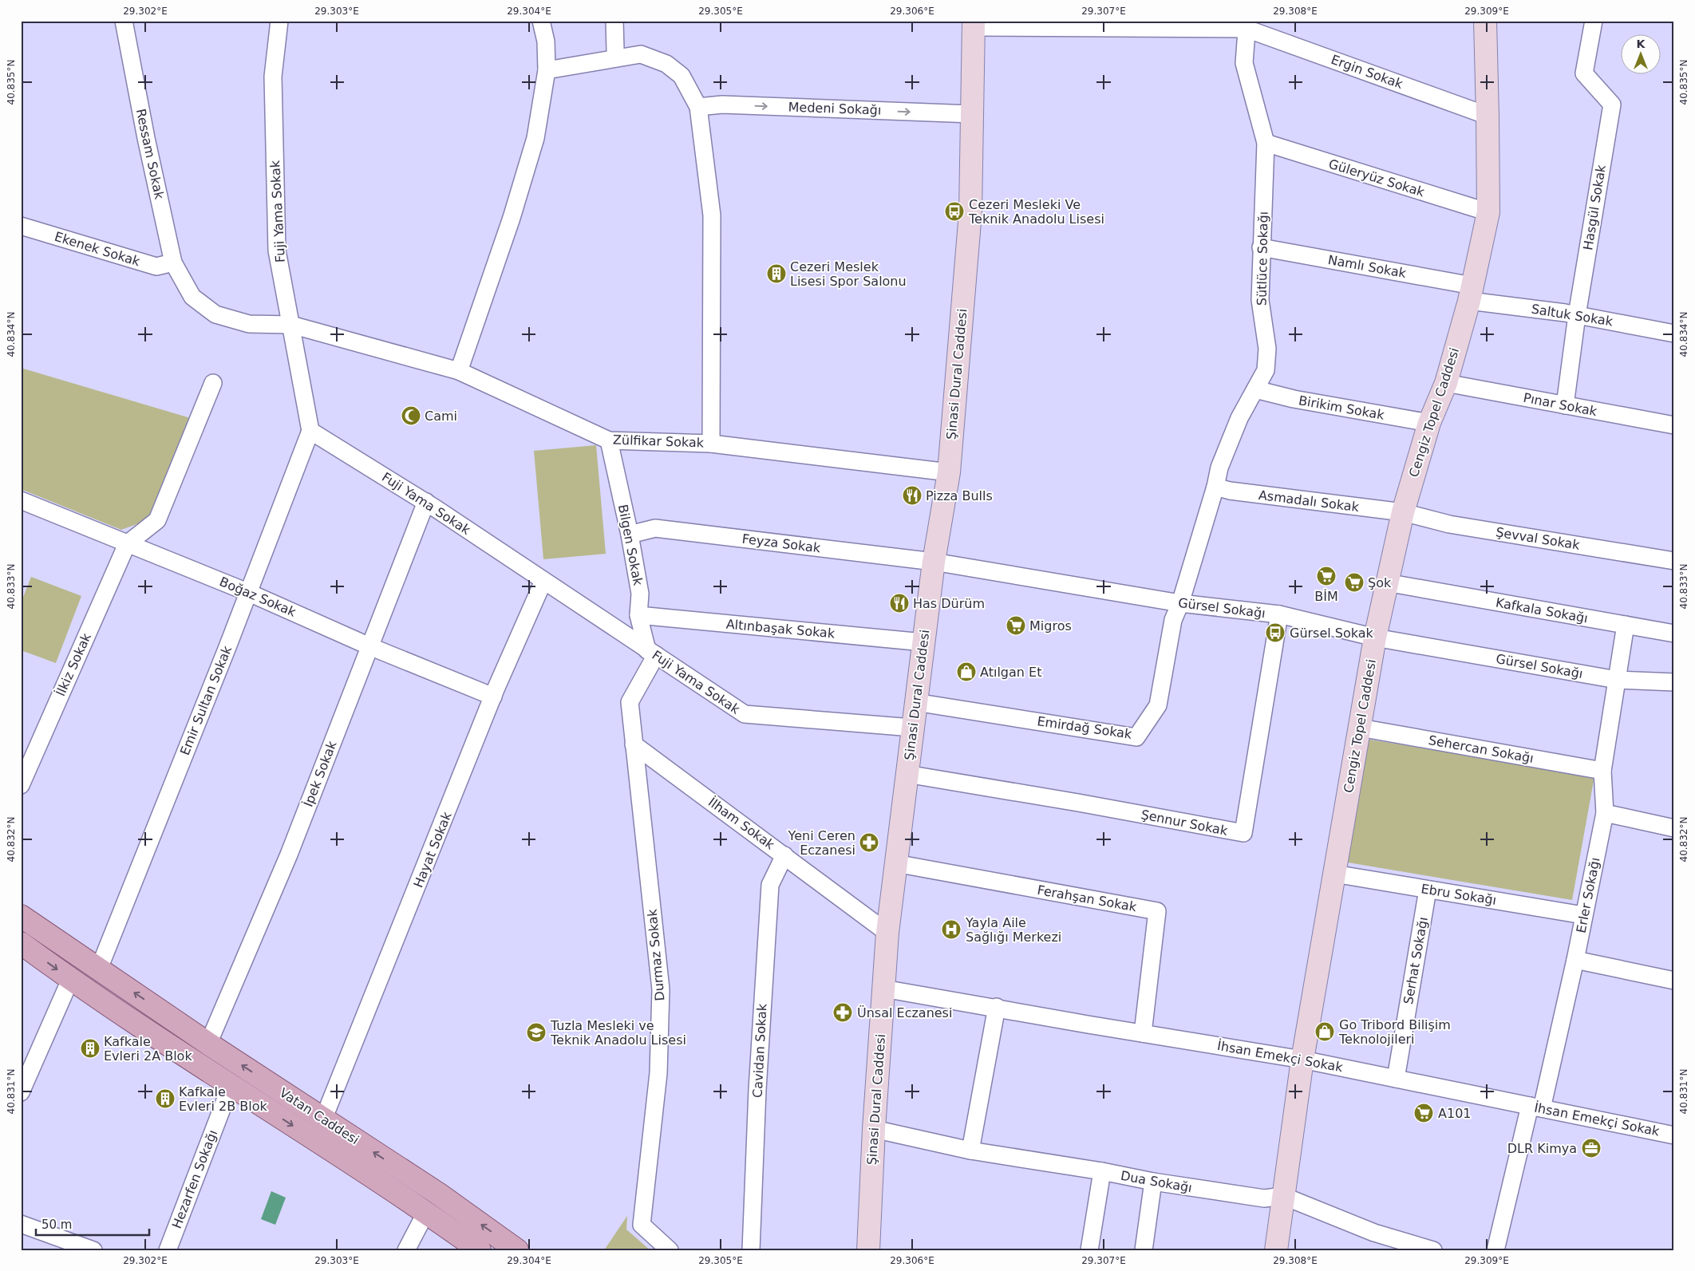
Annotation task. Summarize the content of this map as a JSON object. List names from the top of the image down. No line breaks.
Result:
{"streets":{"main road":["Vatan Caddesi"],"street":["Ergin Sokak","Medeni Sokağı","Ressam Sokak","Güleryüz Sokak","Hasgül Sokak","Fuji Yama Sokak","Ekenek Sokak","Sütlüce Sokağı","Namlı Sokak","Saltuk Sokak","Şinasi Dural Caddesi","Pınar Sokak","Birikim Sokak","Cengiz Topel Caddesi","Zülfikar Sokak","Asmadalı Sokak","Şevval Sokak","Feyza Sokak","Bilgen Sokak","Boğaz Sokak","Gürsel Sokağı","Kafkala Sokağı","Altınbaşak Sokak","İlkiz Sokak","Emir Sultan Sokak","Emirdağ Sokak","Sehercan Sokağı","İpek Sokak","Şennur Sokak","İlham Sokak","Hayat Sokak","Ebru Sokağı","Erler Sokağı","Ferahşan Sokak","Durmaz Sokak","Serhat Sokağı","Cavidan Sokak","İhsan Emekçi Sokak","Hezarfen Sokağı","Dua Sokağı"]},"crossings":[["Ergin Sokak","Sütlüce Sokağı"],["Ergin Sokak","Şinasi Dural Caddesi"],["Ergin Sokak","Cengiz Topel Caddesi"],["Medeni Sokağı","Şinasi Dural Caddesi"],["Ressam Sokak","Fuji Yama Sokak"],["Ressam Sokak","Ekenek Sokak"],["Ressam Sokak","Zülfikar Sokak"],["Güleryüz Sokak","Sütlüce Sokağı"],["Güleryüz Sokak","Cengiz Topel Caddesi"],["Hasgül Sokak","Saltuk Sokak"],["Hasgül Sokak","Pınar Sokak"],["Fuji Yama Sokak","Şinasi Dural Caddesi"],["Fuji Yama Sokak","Zülfikar Sokak"],["Fuji Yama Sokak","Bilgen Sokak"],["Fuji Yama Sokak","Emir Sultan Sokak"],["Fuji Yama Sokak","İpek Sokak"],["Fuji Yama Sokak","Hayat Sokak"],["Fuji Yama Sokak","Durmaz Sokak"],["Sütlüce Sokağı","Namlı Sokak"],["Sütlüce Sokağı","Birikim Sokak"],["Sütlüce Sokağı","Asmadalı Sokak"],["Sütlüce Sokağı","Gürsel Sokağı"],["Sütlüce Sokağı","Emirdağ Sokak"],["Namlı Sokak","Saltuk Sokak"],["Namlı Sokak","Cengiz Topel Caddesi"],["Saltuk Sokak","Cengiz Topel Caddesi"],["Şinasi Dural Caddesi","Zülfikar Sokak"],["Şinasi Dural Caddesi","Feyza Sokak"],["Şinasi Dural Caddesi","Gürsel Sokağı"],["Şinasi Dural Caddesi","Altınbaşak Sokak"],["Şinasi Dural Caddesi","Emirdağ Sokak"],["Şinasi Dural Caddesi","Şennur Sokak"],["Şinasi Dural Caddesi","İlham Sokak"],["Şinasi Dural Caddesi","Ferahşan Sokak"],["Şinasi Dural Caddesi","İhsan Emekçi Sokak"],["Şinasi Dural Caddesi","Dua Sokağı"],["Pınar Sokak","Cengiz Topel Caddesi"],["Birikim Sokak","Cengiz Topel Caddesi"],["Cengiz Topel Caddesi","Asmadalı Sokak"],["Cengiz Topel Caddesi","Şevval Sokak"],["Cengiz Topel Caddesi","Gürsel Sokağı"],["Cengiz Topel Caddesi","Kafkala Sokağı"],["Cengiz Topel Caddesi","Sehercan Sokağı"],["Cengiz Topel Caddesi","Ebru Sokağı"],["Cengiz Topel Caddesi","İhsan Emekçi Sokak"],["Cengiz Topel Caddesi","Dua Sokağı"],["Zülfikar Sokak","Bilgen Sokak"],["Asmadalı Sokak","Şevval Sokak"],["Feyza Sokak","Bilgen Sokak"],["Feyza Sokak","Gürsel Sokağı"],["Bilgen Sokak","Altınbaşak Sokak"],["Bilgen Sokak","Durmaz Sokak"],["Boğaz Sokak","İlkiz Sokak"],["Boğaz Sokak","Emir Sultan Sokak"],["Boğaz Sokak","İpek Sokak"],["Boğaz Sokak","Hayat Sokak"],["Gürsel Sokağı","Emirdağ Sokak"],["Gürsel Sokağı","Şennur Sokak"],["Gürsel Sokağı","Erler Sokağı"],["Kafkala Sokağı","Erler Sokağı"],["Emir Sultan Sokak","Vatan Caddesi"],["Sehercan Sokağı","Erler Sokağı"],["İpek Sokak","Vatan Caddesi"],["İlham Sokak","Durmaz Sokak"],["İlham Sokak","Cavidan Sokak"],["Hayat Sokak","Vatan Caddesi"],["Ebru Sokağı","Erler Sokağı"],["Ebru Sokağı","Serhat Sokağı"],["Erler Sokağı","İhsan Emekçi Sokak"],["Ferahşan Sokak","İhsan Emekçi Sokak"],["Serhat Sokağı","İhsan Emekçi Sokak"],["Vatan Caddesi","Hezarfen Sokağı"]],"one_way":["Medeni Sokağı"],"places":{"bus stop":["Cezeri Mesleki Ve Teknik Anadolu Lisesi","Gürsel Sokak"],"building":["Cezeri Meslek Lisesi Spor Salonu","Kafkale Evleri 2A Blok","Kafkale Evleri 2B Blok"],"mosque":["Cami"],"restaurant":["Pizza Bulls","Has Dürüm"],"supermarket":["BİM","Şok","Migros","A101"],"shop":["Atılgan Et","Go Tri̇bord Bi̇li̇şi̇m Teknoloji̇leri"],"pharmacy":["Yeni Ceren Eczanesi","Ünsal Eczanesi"],"hospital":["Yayla Aile Sağlığı Merkezi"],"school or university":["Tuzla Mesleki ve Teknik Anadolu Lisesi"],"office":["DLR Kimya"]},"scale_bar":"50 m","north":"top","coordinates":["29.302°E","29.303°E","29.304°E","29.305°E","29.306°E","29.307°E","29.308°E","29.309°E","40.835°N","40.834°N","40.833°N","40.832°N","40.831°N"]}
